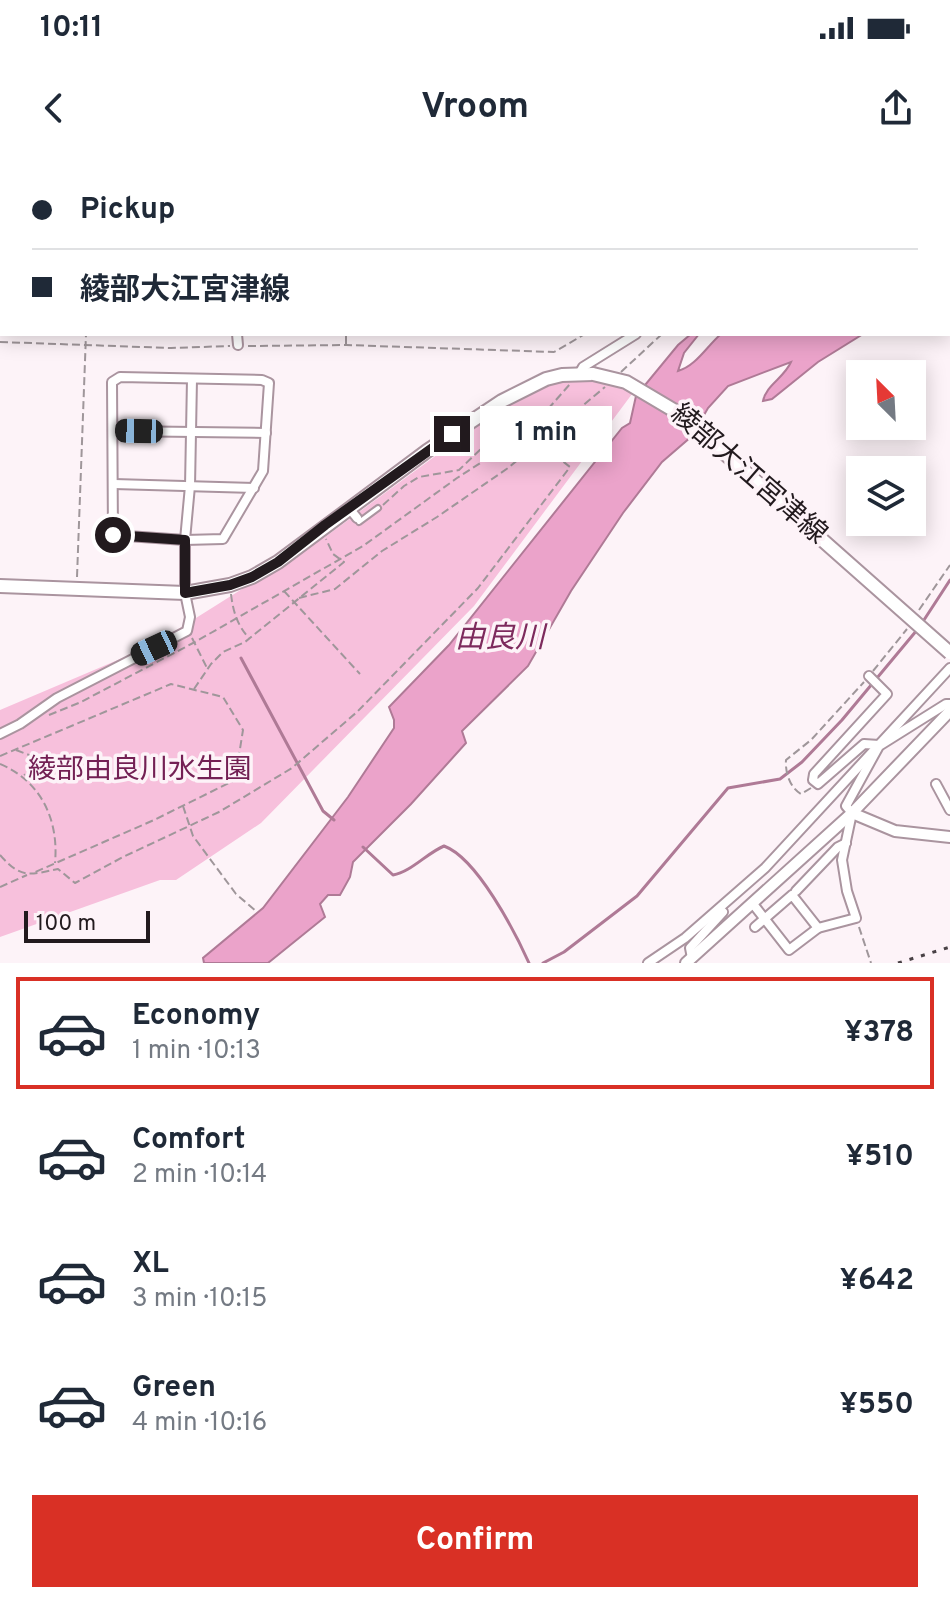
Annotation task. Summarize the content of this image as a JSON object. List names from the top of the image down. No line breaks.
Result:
{"streets":{"main road":["綾部大江宮津線"]},"water":["由良川"],"parks":["綾部由良川水生園"],"scale_bar":"100 m","north":"top left","page":{"status":"10:11","header":"Vroom","banner":["Pickup","綾部大江宮津線"],"bubble":"1 min","scale":"100 m","list":[{"name":"Economy","note":"1 min · 10:13","value":"¥378"},{"name":"Comfort","note":"2 min · 10:14","value":"¥510"},{"name":"XL","note":"3 min · 10:15","value":"¥642"},{"name":"Green","note":"4 min · 10:16","value":"¥550"}],"buttons":"Confirm"}}
